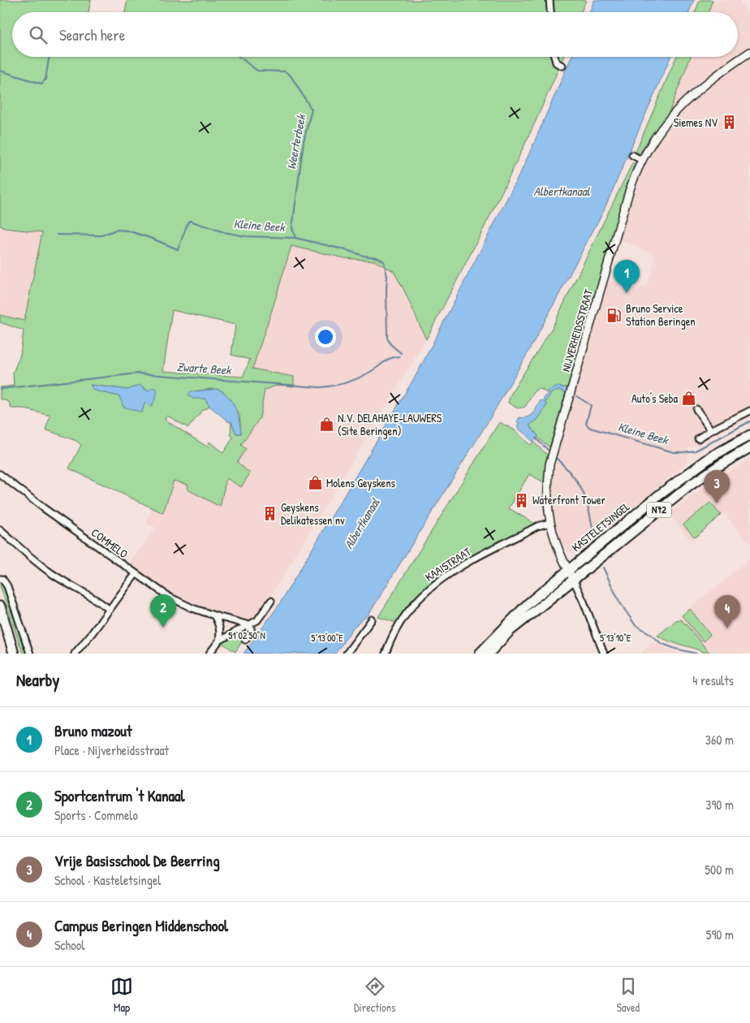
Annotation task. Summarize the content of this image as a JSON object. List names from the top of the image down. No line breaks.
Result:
{"streets":{"main road":["N72","KASTELETSINGEL"],"street":["NIJVERHEIDSSTRAAT","COMMELO","KAAISTRAAT"]},"crossings":[["NIJVERHEIDSSTRAAT","KASTELETSINGEL"],["NIJVERHEIDSSTRAAT","KAAISTRAAT"]],"water":["Weerterbeek","Albertkanaal","Kleine Beek","Zwarte Beek"],"places":{"building":["Siemes NV","Waterfront Tower","Geyskens Delikatessen nv"],"fuel station":["Bruno Service Station Beringen"],"shop":["Auto's Seba","N.V. DELAHAYE-LAUWERS (Site Beringen)","Molens Geyskens"]},"page":{"search":"Search here","pins":["1","3","2","4"],"heading":["Nearby","4 results"],"list":[{"mark":"1","name":"Bruno mazout","note":"Place · Nijverheidsstraat","value":"360 m"},{"mark":"2","name":"Sportcentrum 't Kanaal","note":"Sports · Commelo","value":"390 m"},{"mark":"3","name":"Vrije Basisschool De Beerring","note":"School · Kasteletsingel","value":"500 m"},{"mark":"4","name":"Campus Beringen Middenschool","note":"School","value":"590 m"}],"nav":["Map","Directions","Saved"]},"coordinates":["51°02'50\"N","5°13'00\"E","5°13'10\"E"]}
